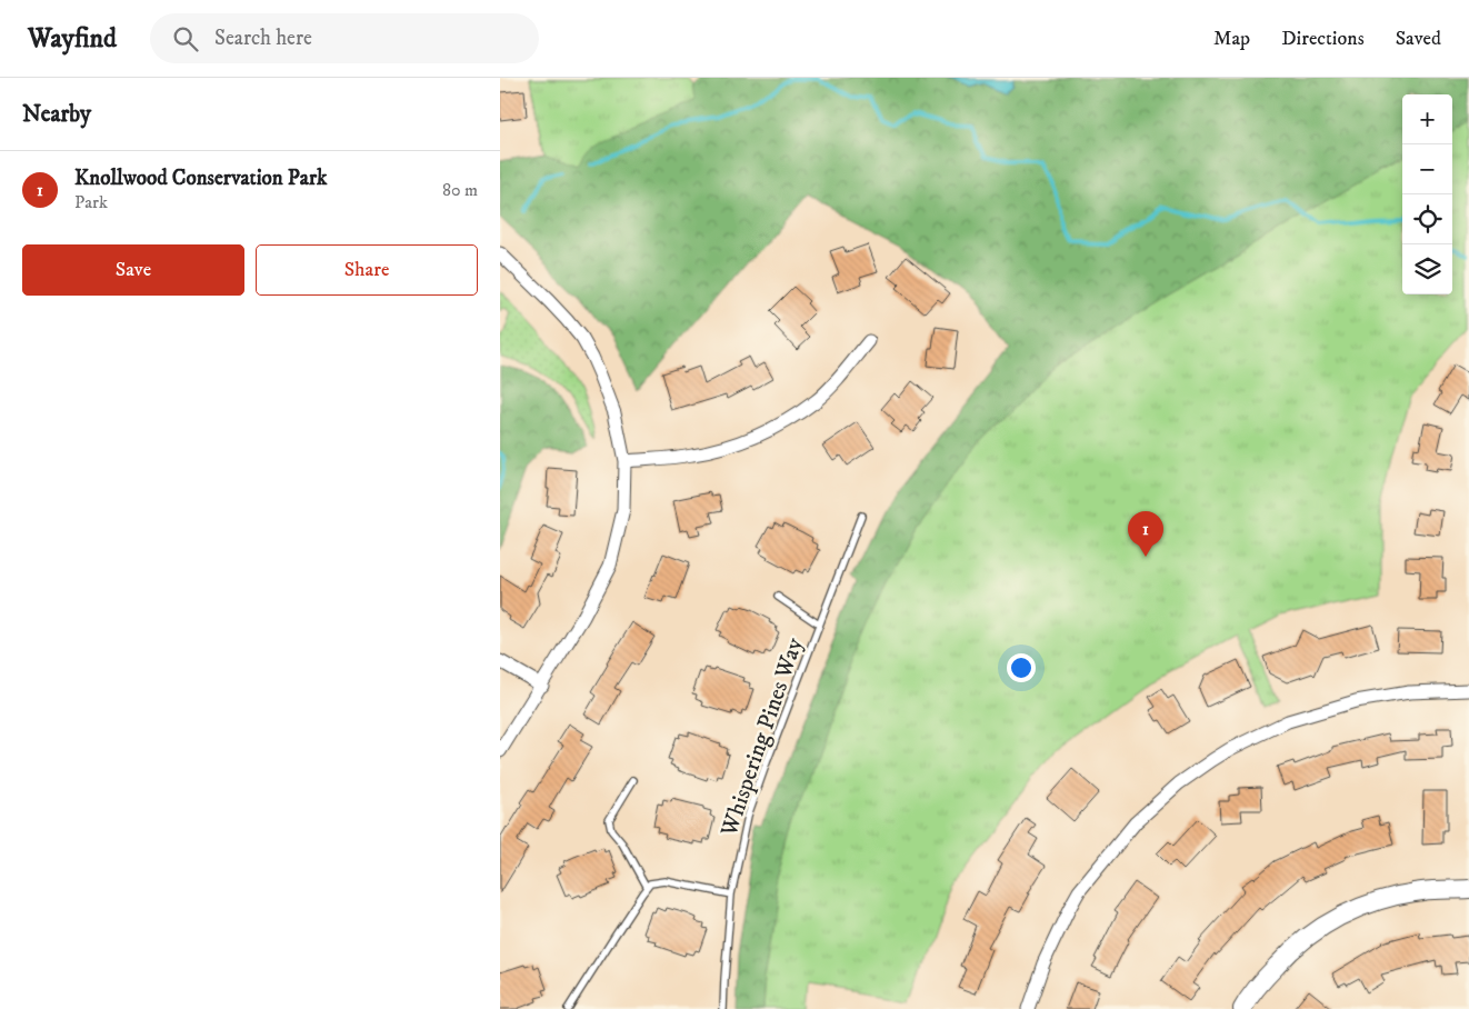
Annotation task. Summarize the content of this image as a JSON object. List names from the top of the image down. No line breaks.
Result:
{"streets":{"lane":["Whispering Pines Way"]},"page":{"header":"Wayfind","search":"Search here","nav":["Map","Directions","Saved"],"heading":"Nearby","map_buttons":["+","−"],"list":[{"mark":"1","name":"Knollwood Conservation Park","note":"Park","value":"80 m"}],"buttons":["Save","Share"],"pins":"1"}}
